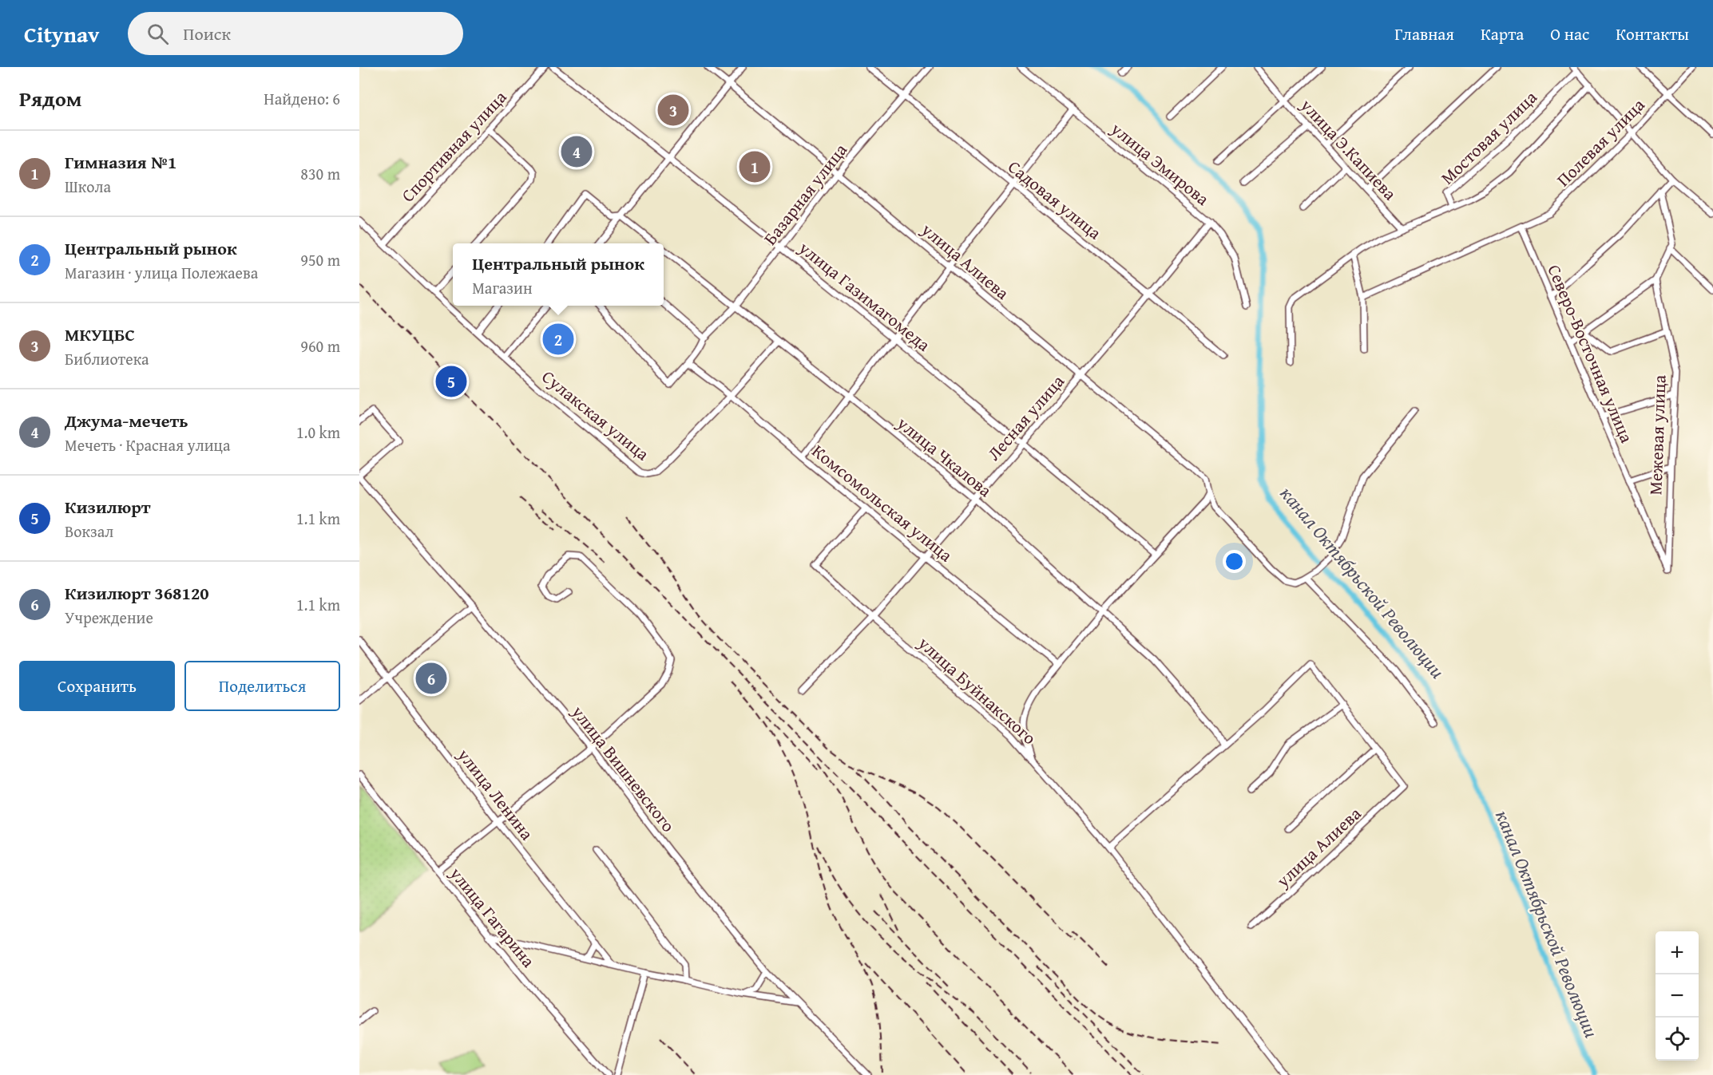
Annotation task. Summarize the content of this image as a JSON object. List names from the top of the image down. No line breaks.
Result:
{"streets":{"street":["Мостовая улица","Полевая улица","Спортивная улица","улица Э.Капиева","улица Эмирова","Базарная улица","Садовая улица","улица Алиева","улица Газимагомеда","Северо-Восточная улица","Сулакская улица","Лесная улица","Межевая улица","улица Чкалова","Комсомольская улица","улица Буйнакского","улица Вишневского","улица Ленина","улица Гагарина"]},"crossings":[["Полевая улица","Северо-Восточная улица"],["Спортивная улица","Сулакская улица"],["улица Эмирова","Лесная улица"],["Базарная улица","Садовая улица"],["Базарная улица","улица Алиева"],["Базарная улица","улица Газимагомеда"],["Базарная улица","улица Чкалова"],["Садовая улица","Лесная улица"],["улица Алиева","Лесная улица"],["улица Газимагомеда","Лесная улица"],["Северо-Восточная улица","Межевая улица"],["Сулакская улица","Комсомольская улица"],["Лесная улица","улица Чкалова"],["Лесная улица","Комсомольская улица"],["Лесная улица","улица Буйнакского"],["Комсомольская улица","улица Буйнакского"]],"water":["канал Октябрьской Революции"],"page":{"header":"Citynav","search":"Поиск","nav":["Главная","Карта","О нас","Контакты"],"heading":["Рядом","Найдено: 6"],"pins":["3","4","1","2","5","6"],"list":[{"mark":"1","name":"Гимназия №1","note":"Школа","value":"830 m"},{"mark":"2","name":"Центральный рынок","note":"Магазин · улица Полежаева","value":"950 m"},{"mark":"3","name":"МКУЦБС","note":"Библиотека","value":"960 m"},{"mark":"4","name":"Джума-мечеть","note":"Мечеть · Красная улица","value":"1.0 km"},{"mark":"5","name":"Кизилюрт","note":"Вокзал","value":"1.1 km"},{"mark":"6","name":"Кизилюрт 368120","note":"Учреждение","value":"1.1 km"}],"popup":["Центральный рынок","Магазин"],"buttons":["Сохранить","Поделиться"],"map_buttons":["+","−"]}}
